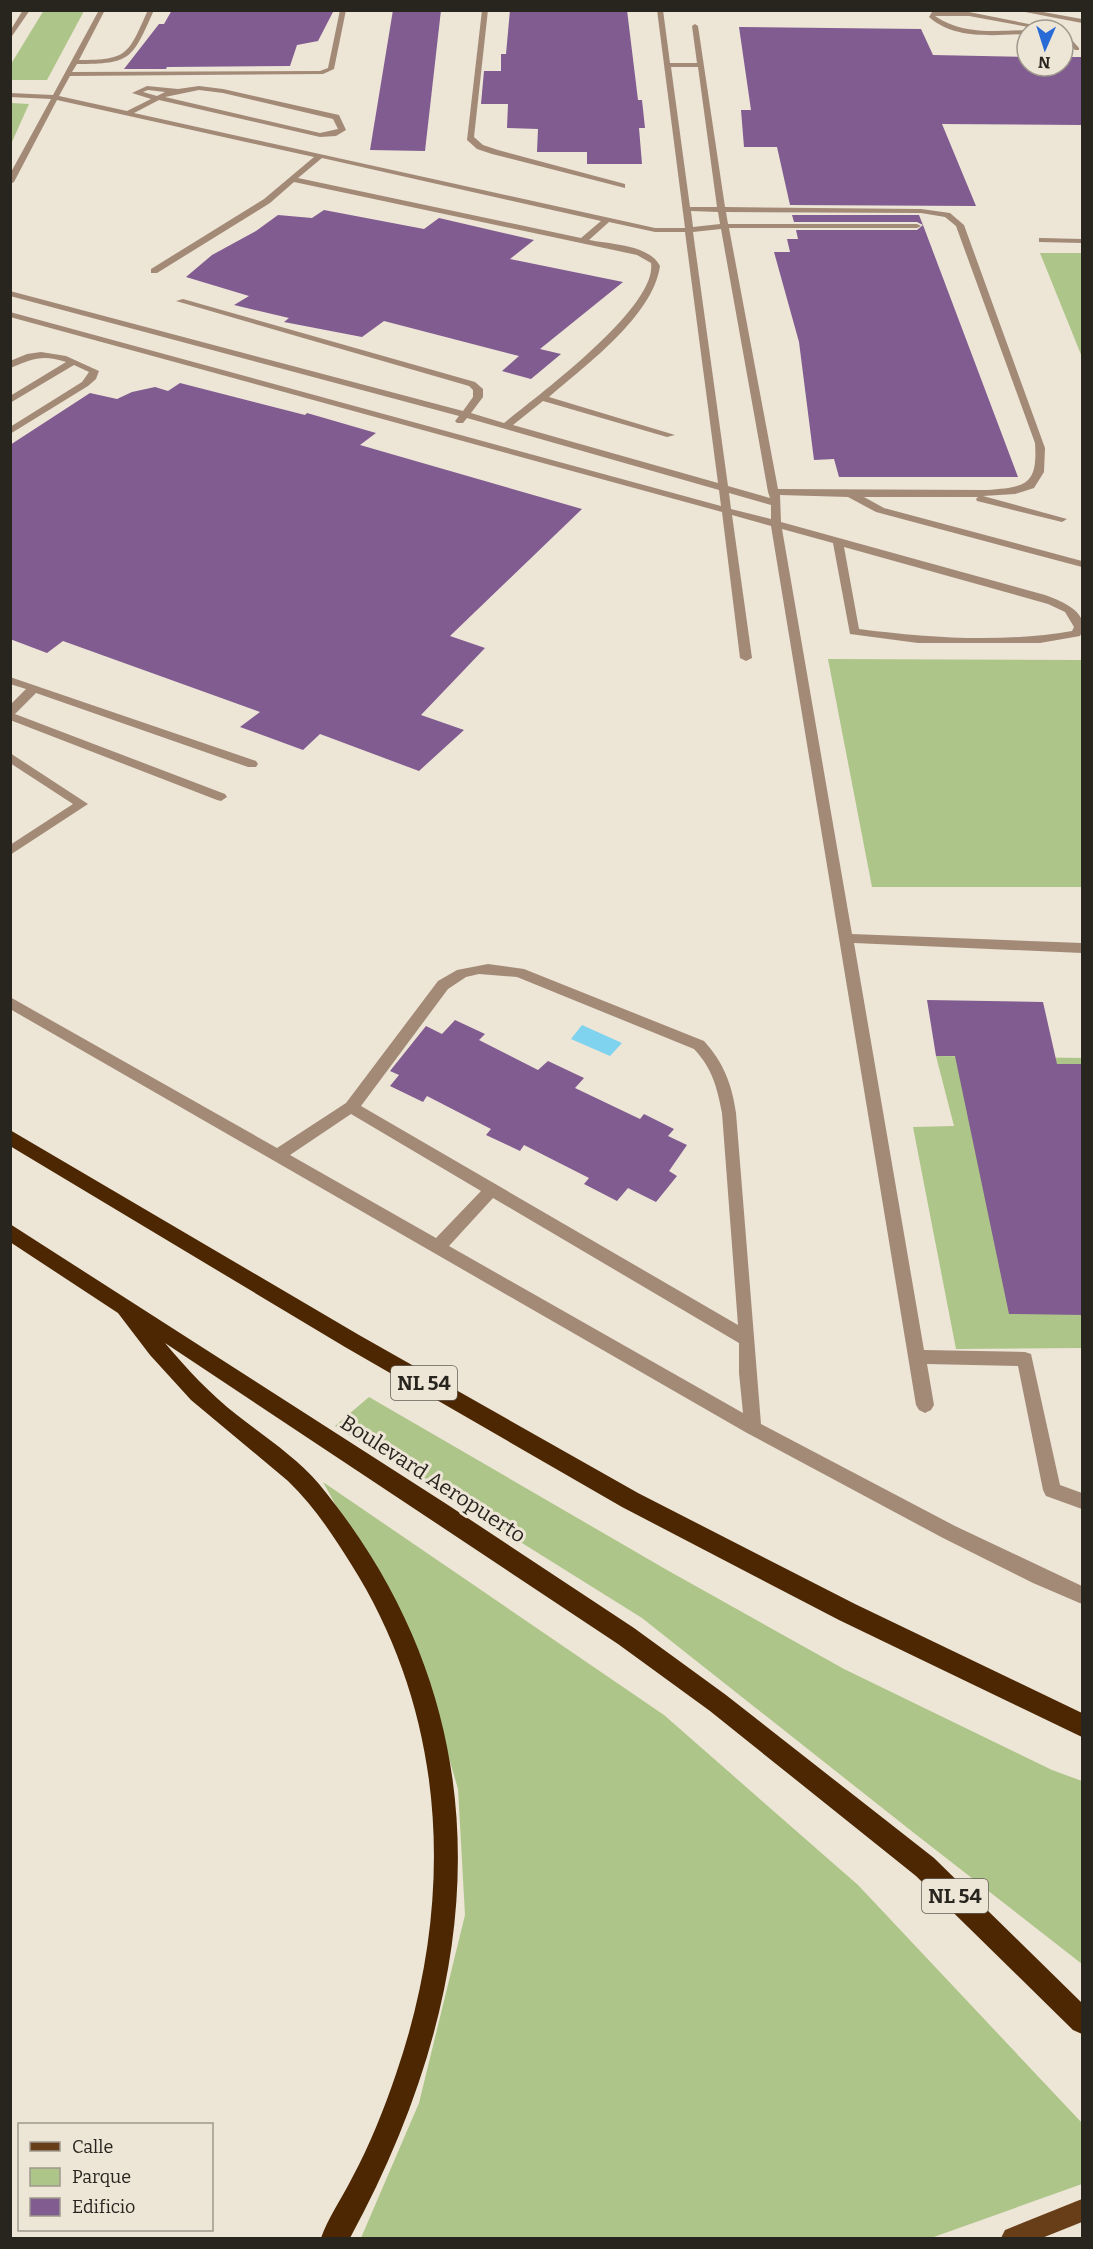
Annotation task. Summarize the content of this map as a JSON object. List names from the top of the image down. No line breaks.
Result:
{"streets":{"highway":["NL 54","Boulevard Aeropuerto"]},"legend":["Calle","Parque","Edificio"],"north":"bottom"}
